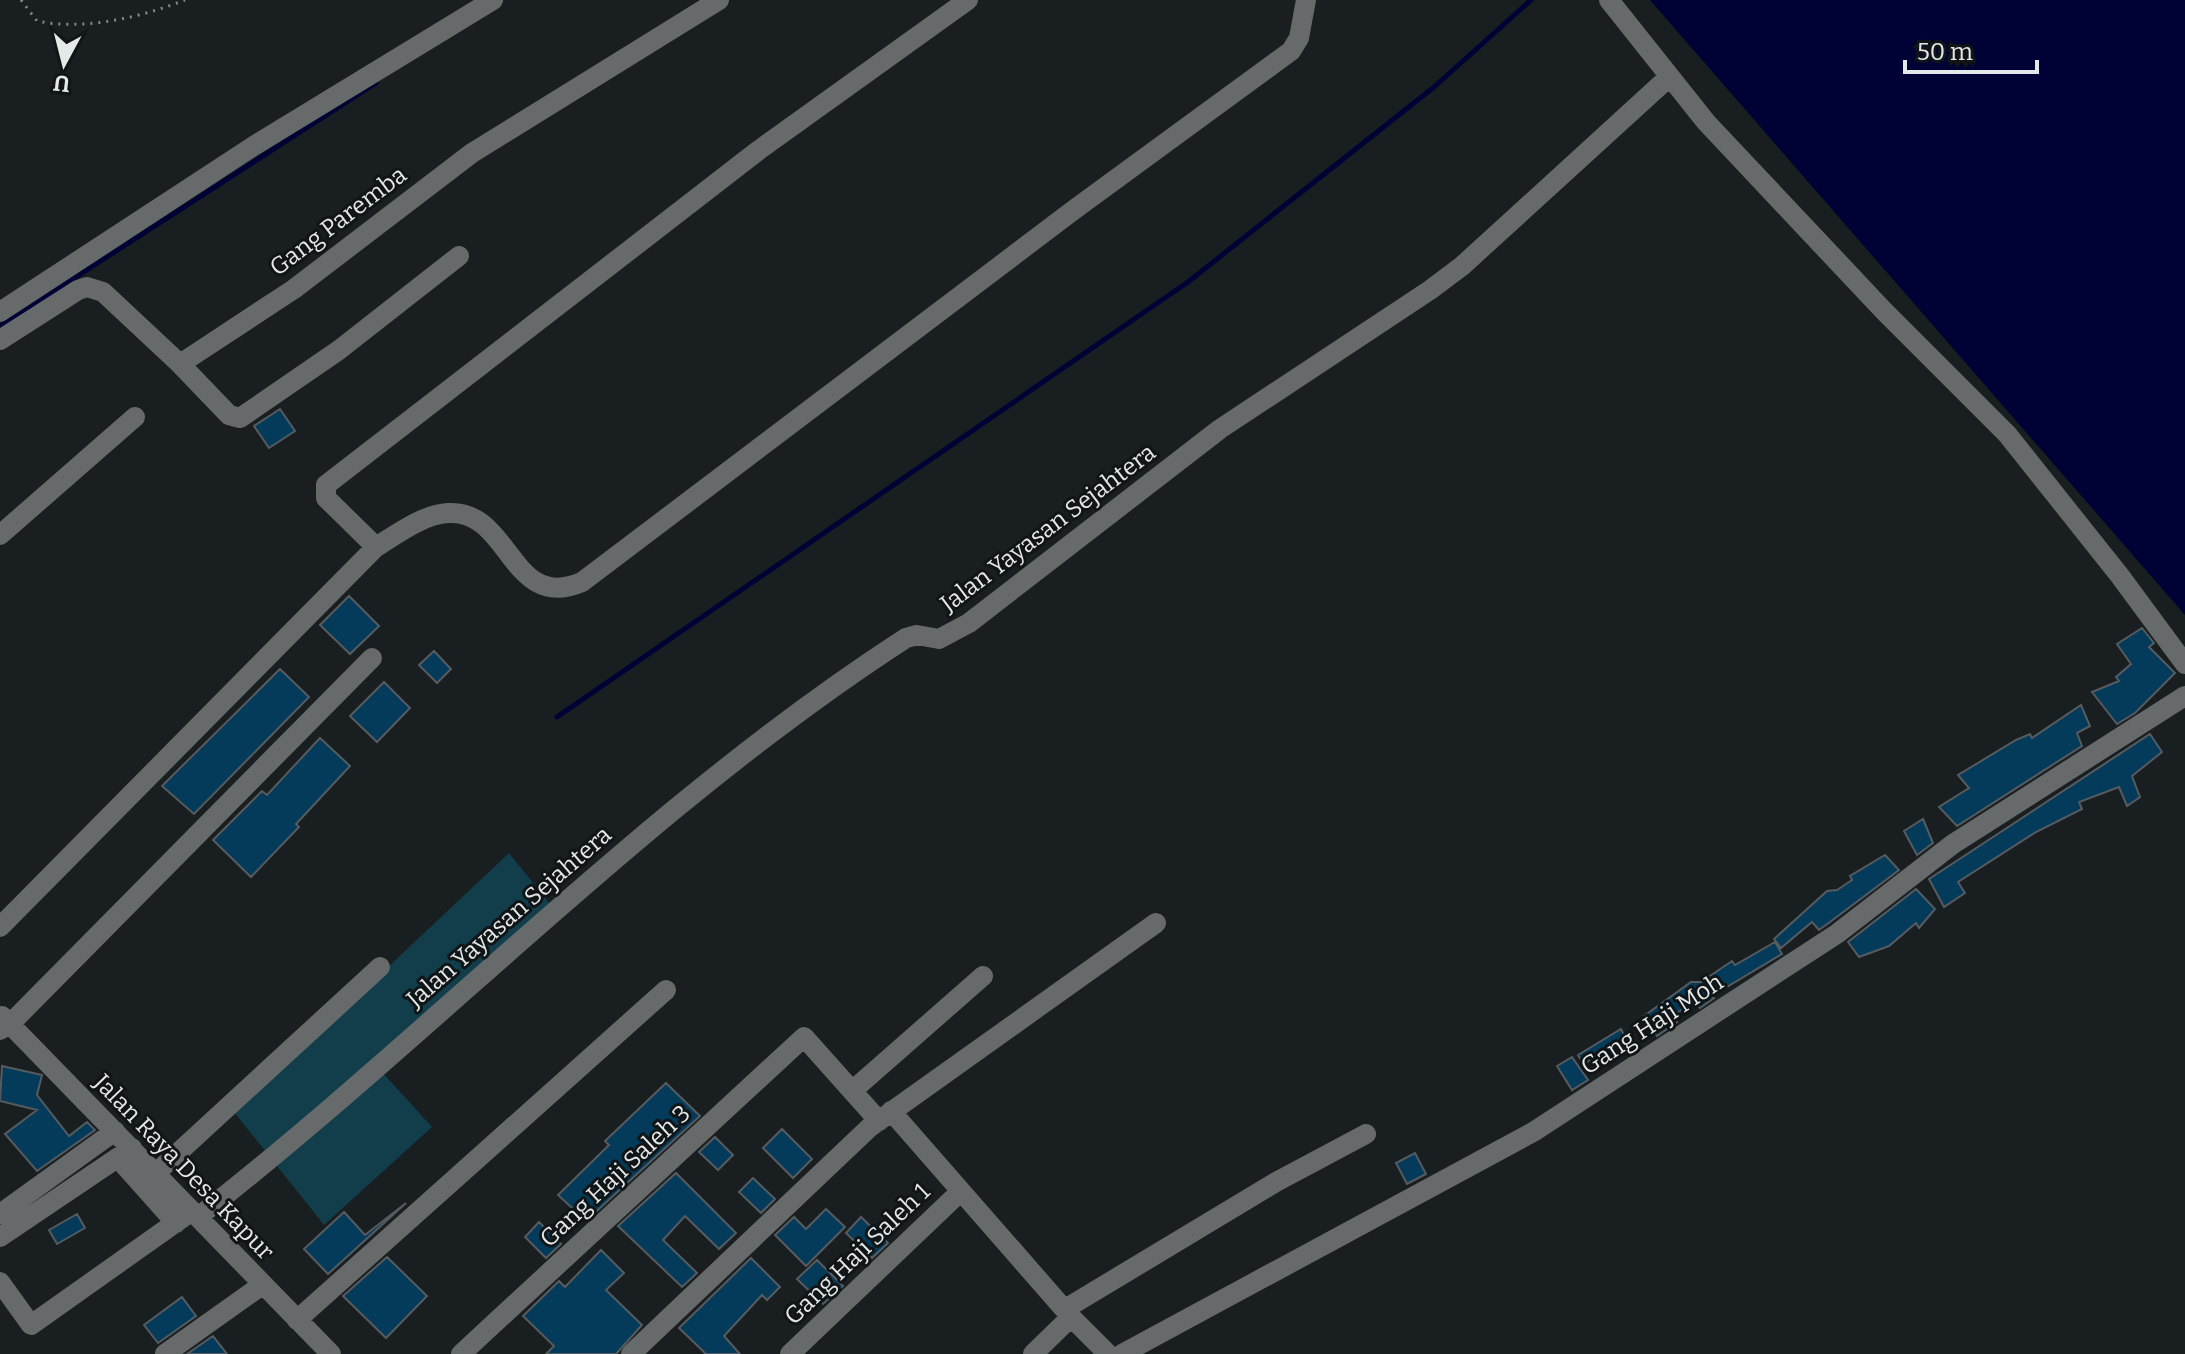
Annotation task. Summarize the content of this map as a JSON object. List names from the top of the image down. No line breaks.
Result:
{"streets":{"street":["Gang Paremba","Jalan Yayasan Sejahtera","Gang Haji Moh","Jalan Raya Desa Kapur","Gang Haji Saleh 3","Gang Haji Saleh 1"]},"crossings":[["Jalan Yayasan Sejahtera","Jalan Raya Desa Kapur"]],"scale_bar":"50 m","north":"bottom"}
